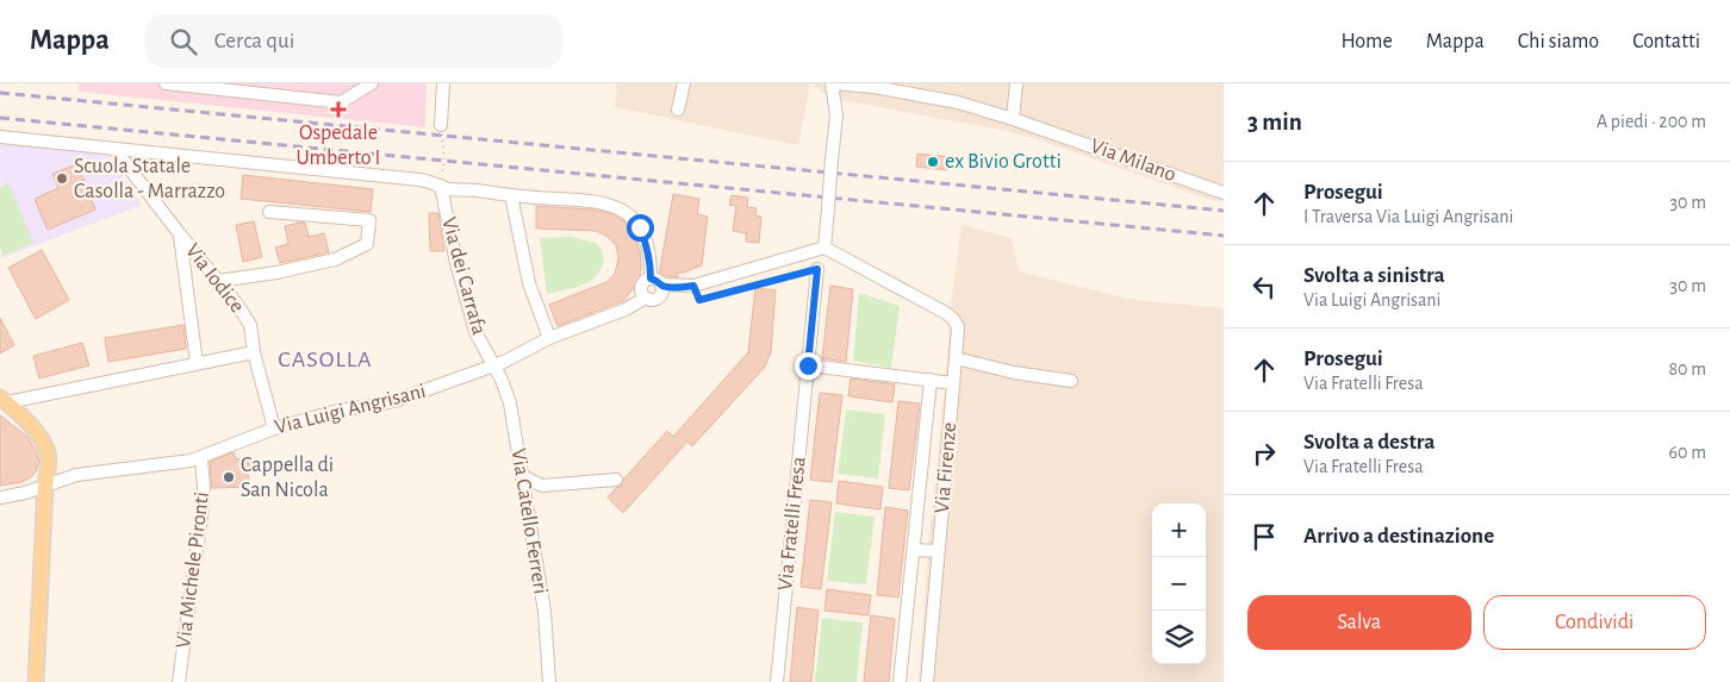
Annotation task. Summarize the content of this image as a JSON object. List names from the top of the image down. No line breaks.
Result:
{"streets":{"street":["Via Milano","Via dei Carrafa","Via Iodice","Via Luigi Angrisani","Via Firenze","Via Catello Ferreri","Via Fratelli Fresa","Via Michele Pironti"]},"crossings":[["Via dei Carrafa","Via Luigi Angrisani"],["Via dei Carrafa","Via Catello Ferreri"],["Via Iodice","Via Luigi Angrisani"],["Via Luigi Angrisani","Via Catello Ferreri"],["Via Luigi Angrisani","Via Michele Pironti"]],"districts":["CASOLLA"],"places":{"health":["Ospedale Umberto I"],"other":["ex Bivio Grotti","Scuola Statale Casolla - Marrazzo","Cappella di San Nicola"]},"page":{"header":"Mappa","search":"Cerca qui","nav":["Home","Mappa","Chi siamo","Contatti"],"heading":["3 min","A piedi · 200 m"],"list":[["Prosegui","I Traversa Via Luigi Angrisani","30 m"],["Svolta a sinistra","Via Luigi Angrisani","30 m"],["Prosegui","Via Fratelli Fresa","80 m"],["Svolta a destra","Via Fratelli Fresa","60 m"],"Arrivo a destinazione"],"map_buttons":["+","−"],"buttons":["Salva","Condividi"]}}
